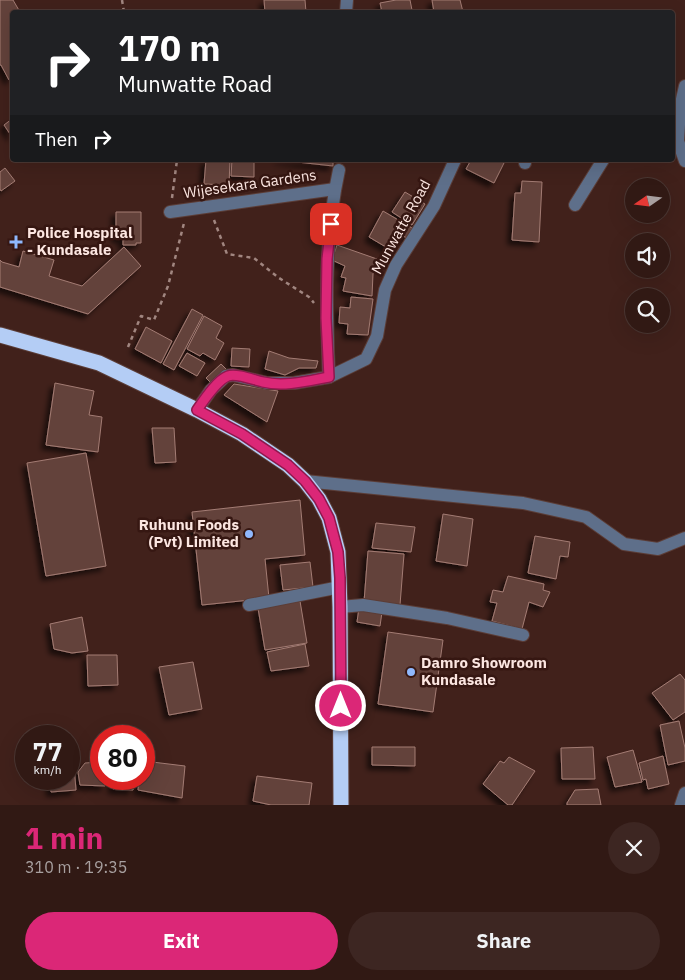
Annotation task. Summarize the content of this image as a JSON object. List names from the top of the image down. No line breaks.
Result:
{"streets":{"street":["Wijesekara Gardens","Munwatte Road"]},"crossings":[["Wijesekara Gardens","Munwatte Road"]],"places":{"health":["Police Hospital - Kundasale"],"other":["Ruhunu Foods (Pvt) Limited","Damro Showroom Kundasale"]},"north":"left","page":{"turn":["170 m","Munwatte Road"],"then":"Then","speed":"77 km/h","limit":"80","heading":["1 min","310 m · 19:35"],"buttons":["Exit","Share"]}}
